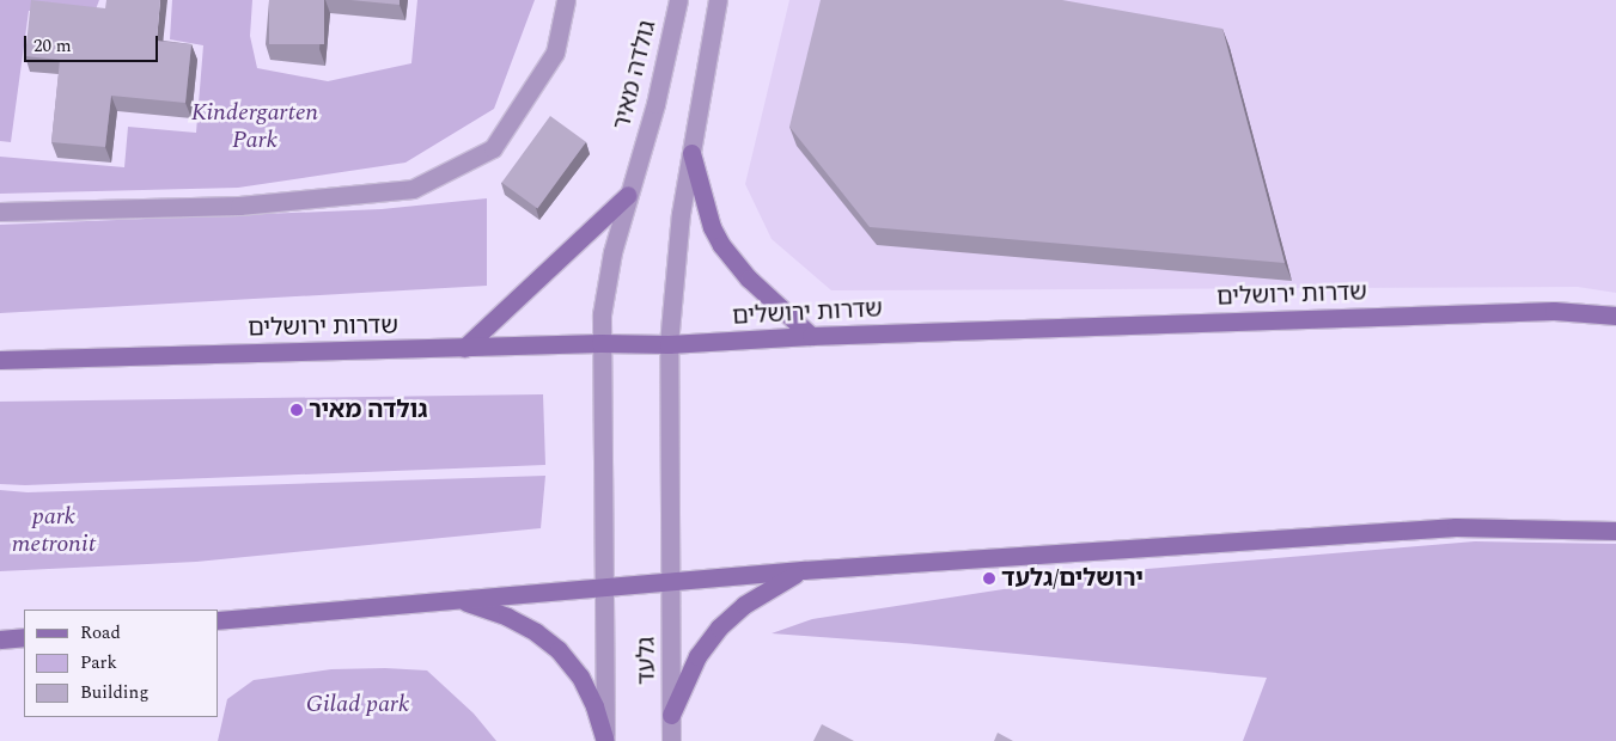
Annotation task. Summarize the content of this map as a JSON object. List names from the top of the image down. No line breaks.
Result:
{"streets":{"main road":["שדרות ירושלים"],"street":["גולדה מאיר","גלעד"]},"crossings":[["גולדה מאיר","שדרות ירושלים"],["גולדה מאיר","גלעד"]],"parks":["Kindergarten Park","park metronit","Gilad park"],"places":["גולדה מאיר","ירושלים/גלעד"],"legend":["Road","Park","Building"],"scale_bar":"20 m"}
